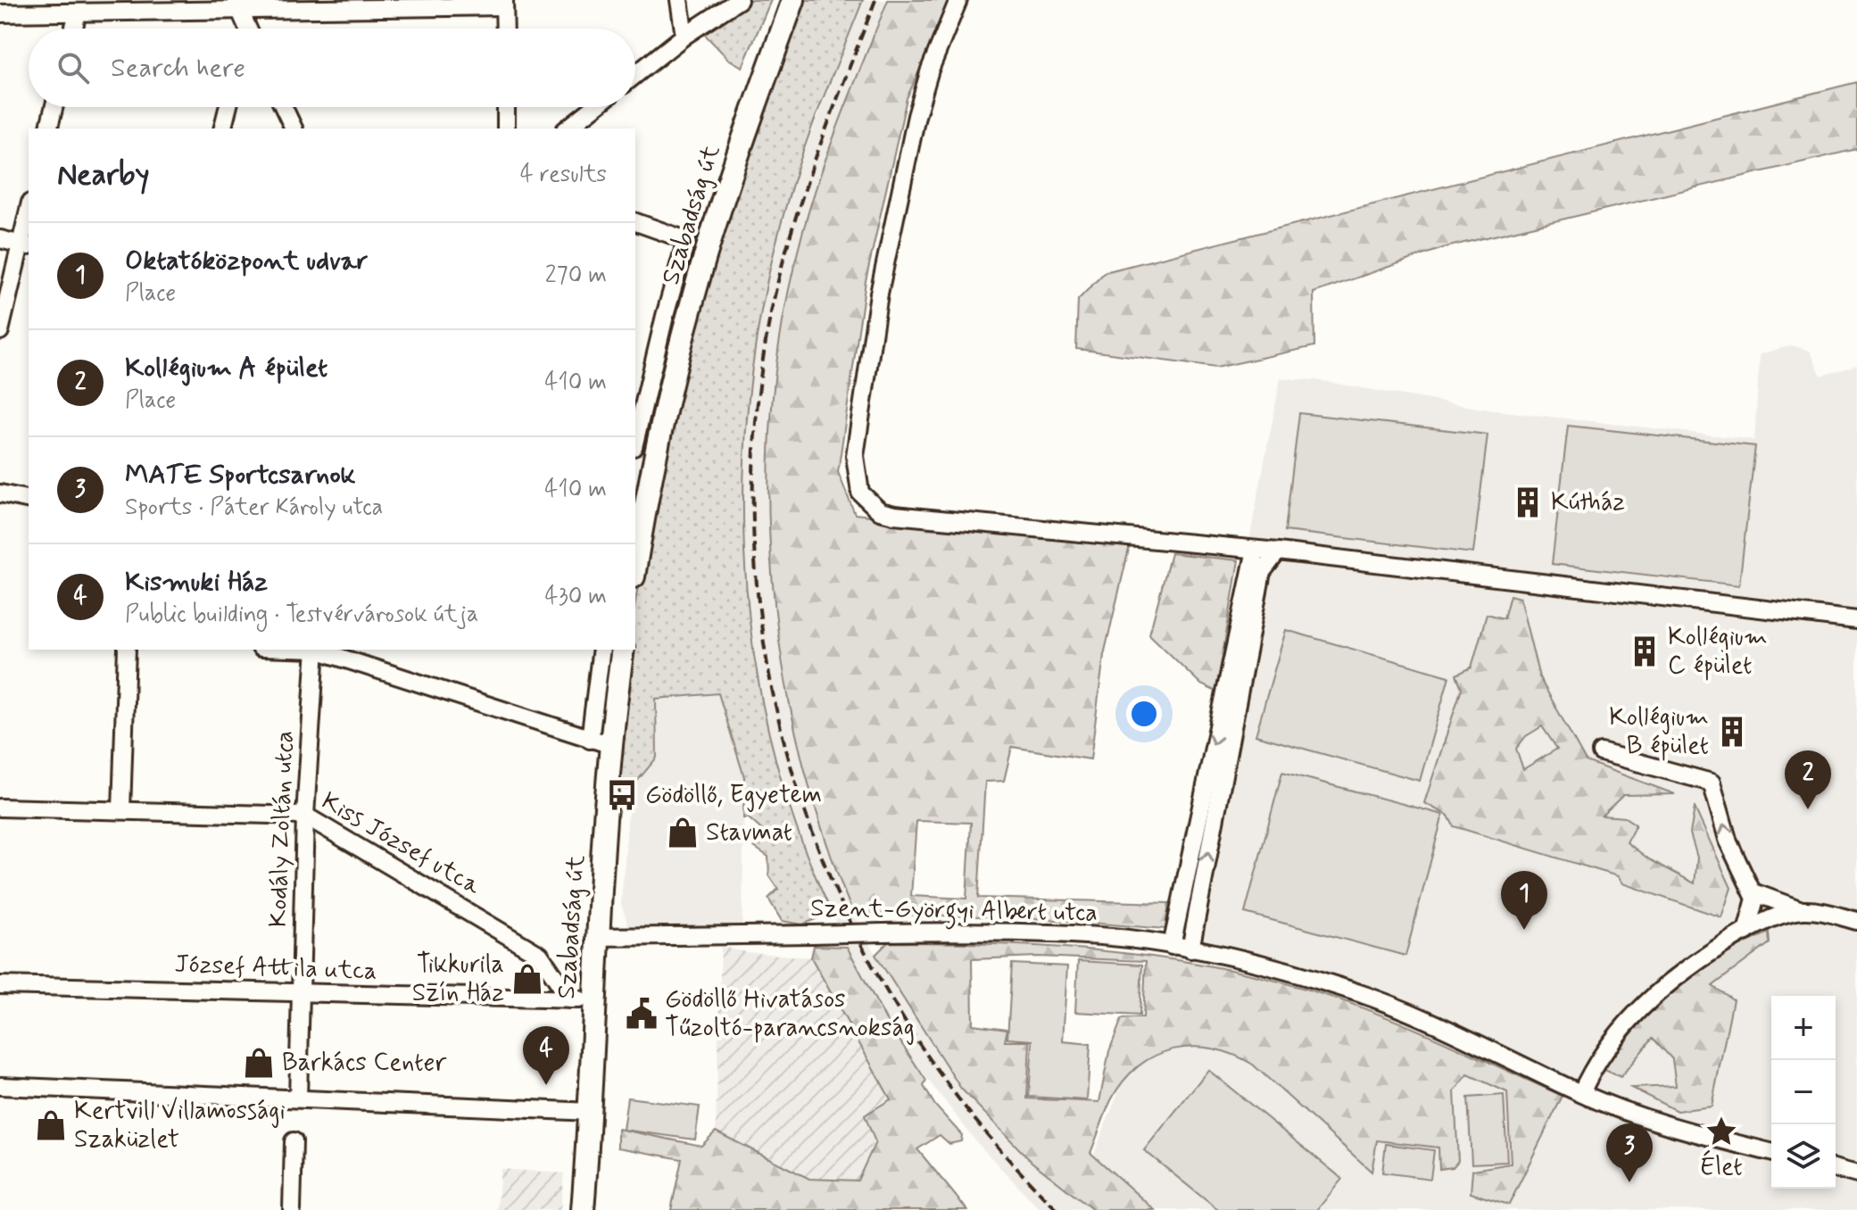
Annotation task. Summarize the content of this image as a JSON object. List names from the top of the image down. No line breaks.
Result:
{"streets":{"main road":["Szabadság út"],"street":["Kodály Zoltán utca","Kiss József utca","Szent-Györgyi Albert utca","József Attila utca"]},"crossings":[["Szabadság út","Szent-Györgyi Albert utca"],["Szabadság út","József Attila utca"],["Kodály Zoltán utca","Kiss József utca"],["Kodály Zoltán utca","József Attila utca"],["Kiss József utca","József Attila utca"]],"places":{"building":["Kútház","Kollégium C épület","Kollégium B épület"],"bus stop":["Gödöllő, Egyetem"],"shop":["Stavmat","Tikkurila Szín Ház","Barkács Center","Kertvill Villamossági Szaküzlet"],"public building":["Gödöllő Hivatásos Tűzoltó-parancsnokság"],"place":["Élet"]},"page":{"search":"Search here","heading":["Nearby","4 results"],"list":[{"mark":"1","name":"Oktatóközpont udvar","note":"Place","value":"270 m"},{"mark":"2","name":"Kollégium A épület","note":"Place","value":"410 m"},{"mark":"3","name":"MATE Sportcsarnok","note":"Sports · Páter Károly utca","value":"410 m"},{"mark":"4","name":"Kismuki Ház","note":"Public building · Testvérvárosok útja","value":"430 m"}],"pins":["2","1","4","3"],"map_buttons":["+","−"]}}
